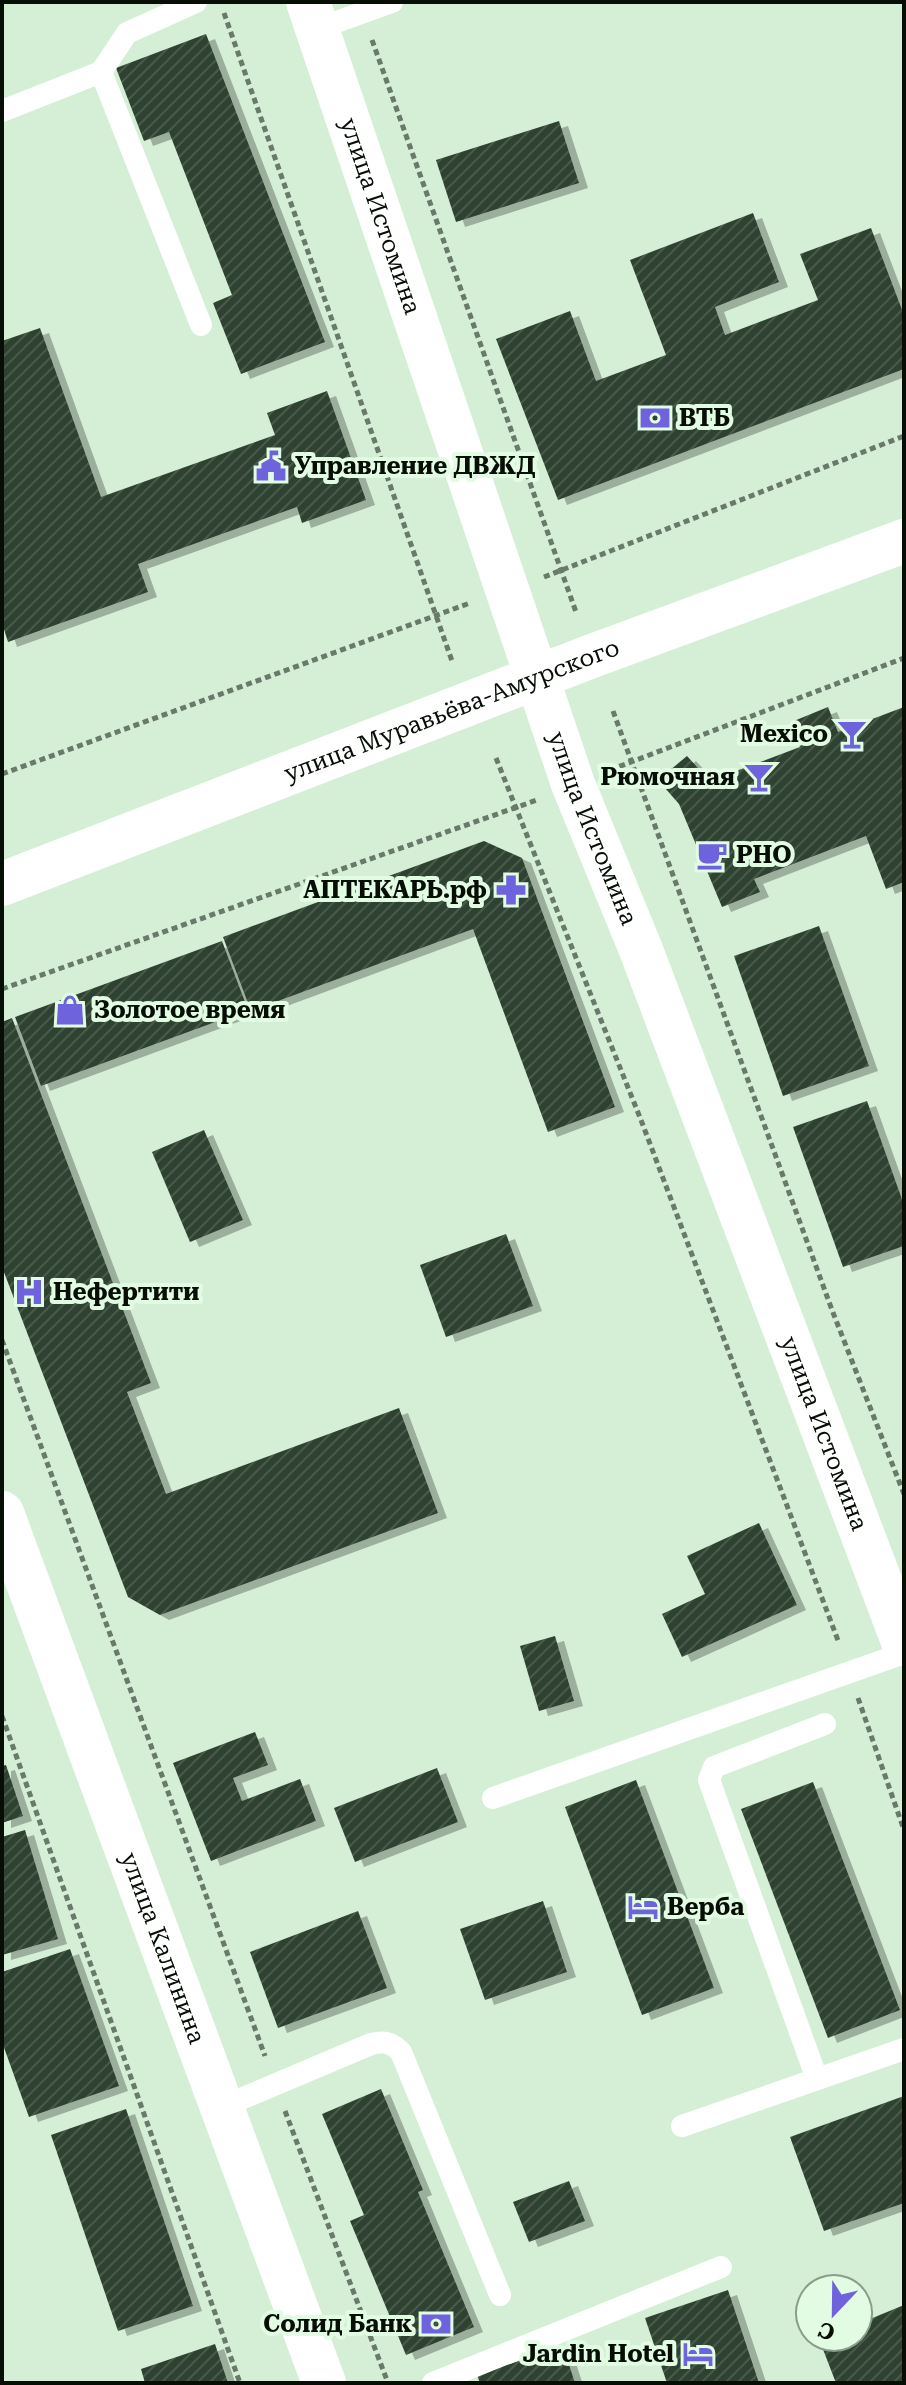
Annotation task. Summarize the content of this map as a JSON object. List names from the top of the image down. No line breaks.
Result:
{"streets":{"main road":["улица Истомина","улица Муравьёва-Амурского","улица Калинина"]},"crossings":[["улица Истомина","улица Муравьёва-Амурского"]],"places":{"bank":["ВТБ","Солид Банк"],"public building":["Управление ДВЖД"],"bar":["Mexico","Рюмочная"],"cafe":["PHO"],"pharmacy":["АПТЕКАРЬ.рф"],"shop":["Золотое время"],"hospital":["Нефертити"],"hotel":["Верба","Jardin Hotel"]},"north":"bottom"}
